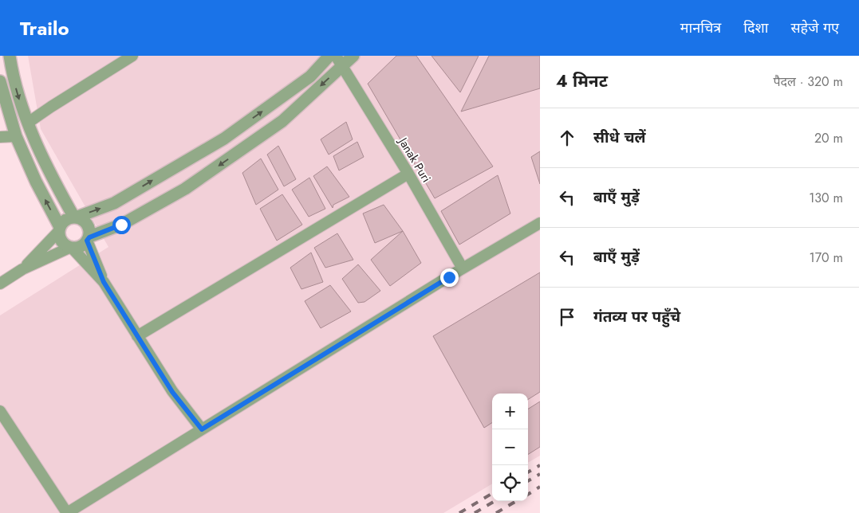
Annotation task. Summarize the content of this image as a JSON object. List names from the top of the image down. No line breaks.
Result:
{"streets":{"street":["Janak Puri"]},"page":{"header":"Trailo","nav":["मानचित्र","दिशा","सहेजे गए"],"heading":["4 मिनट","पैदल · 320 m"],"list":[["सीधे चलें","20 m"],["बाएँ मुड़ें","130 m"],["बाएँ मुड़ें","170 m"],"गंतव्य पर पहुँचे"],"map_buttons":["+","−"]}}
